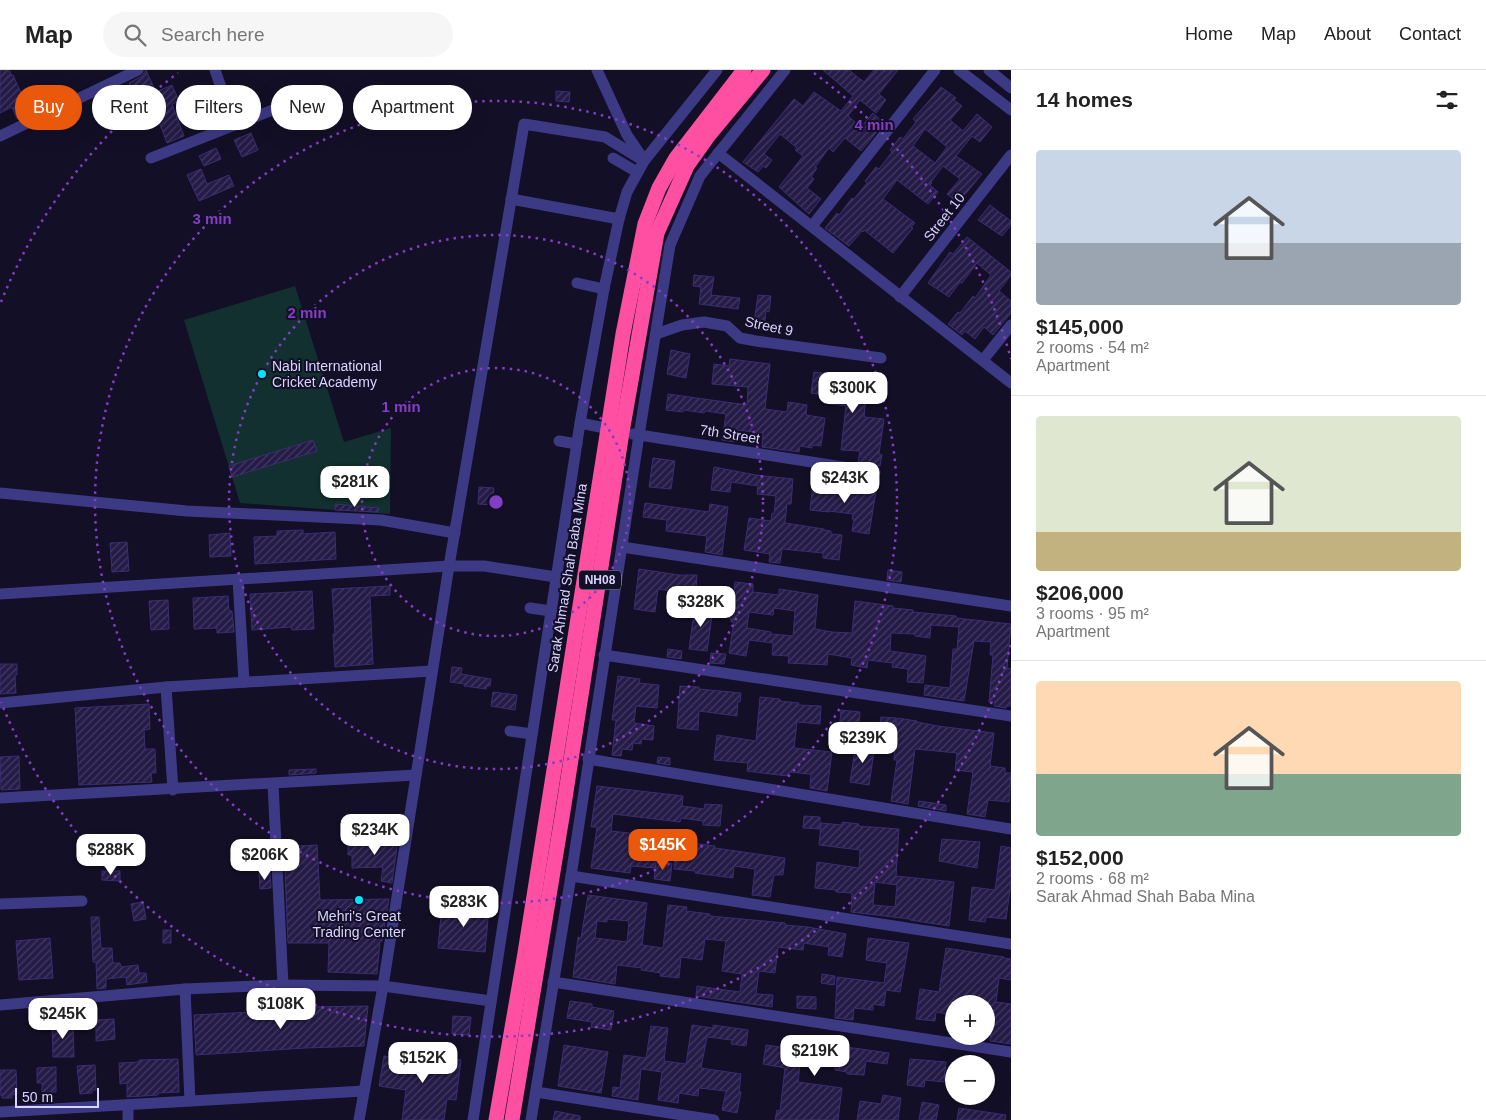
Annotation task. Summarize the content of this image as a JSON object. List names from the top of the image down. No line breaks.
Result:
{"streets":{"highway":["Sarak Ahmad Shah Baba Mina","NH08"],"street":["Street 10","Street 9","7th Street"]},"crossings":[["7th Street","Sarak Ahmad Shah Baba Mina"],["7th Street","NH08"],["Sarak Ahmad Shah Baba Mina","NH08"]],"places":["Nabi International Cricket Academy","Mehri's Great Trading Center"],"scale_bar":"50 m","page":{"header":"Map","search":"Search here","nav":["Home","Map","About","Contact"],"heading":"14 homes","chip":["Buy","Rent","Filters","New","Apartment"],"list":[{"name":"$145,000","note":"2 rooms · 54 m² · Apartment"},{"name":"$206,000","note":"3 rooms · 95 m² · Apartment"},{"name":"$152,000","note":"2 rooms · 68 m² · Sarak Ahmad Shah Baba Mina"}],"price":["$300K","$243K","$281K","$328K","$239K","$234K","$145K","$288K","$206K","$283K","$108K","$245K","$219K","$152K"],"map_buttons":["+","−"],"scale":"50 m"},"rings":["4 min","3 min","2 min","1 min"]}
